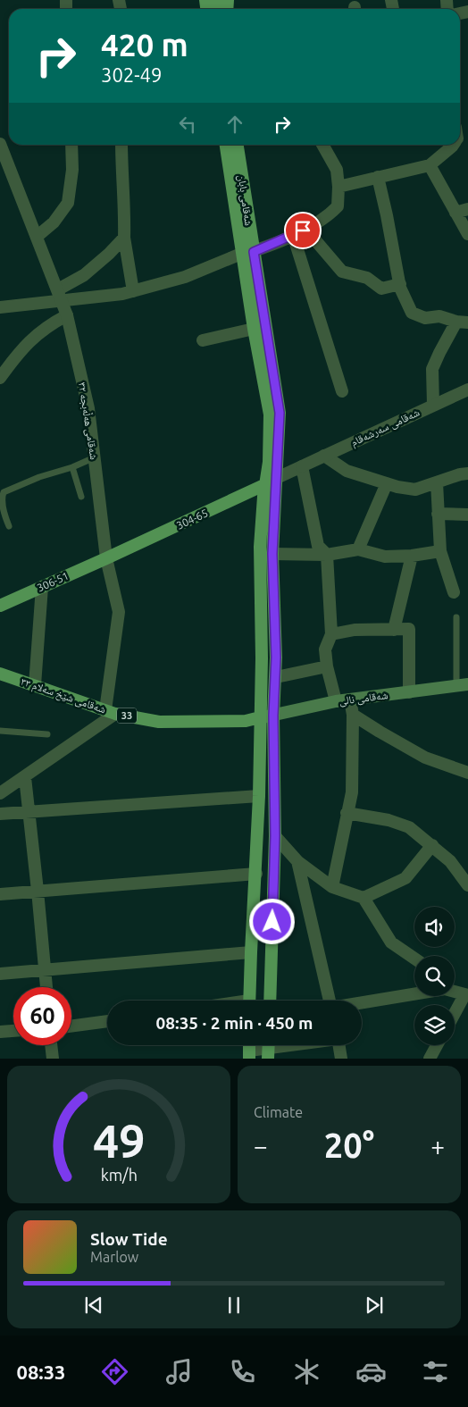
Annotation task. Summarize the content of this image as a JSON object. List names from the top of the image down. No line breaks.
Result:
{"streets":{"main road":["شەقامی بابان","304-65","306-51","شەقامی شێخ سەلام ٣٣","شەقامی نالی","33"],"street":["شەقامی هەڵەبجە ٣٢","شەقامی سەرشەقام"]},"crossings":[["شەقامی بابان","شەقامی سەرشەقام"],["شەقامی بابان","304-65"],["شەقامی بابان","شەقامی نالی"],["شەقامی هەڵەبجە ٣٢","304-65"],["شەقامی هەڵەبجە ٣٢","306-51"],["شەقامی هەڵەبجە ٣٢","شەقامی شێخ سەلام ٣٣"],["شەقامی سەرشەقام","304-65"],["304-65","306-51"],["شەقامی شێخ سەلام ٣٣","شەقامی نالی"]],"page":{"turn":["420 m","302-49"],"limit":"60","trip":"08:35 · 2 min · 450 m","tile":"Climate","heat":["−","20°","+"],"song":["Slow Tide","Marlow"],"tabs":"08:33","gauge":["49","km/h"]}}
